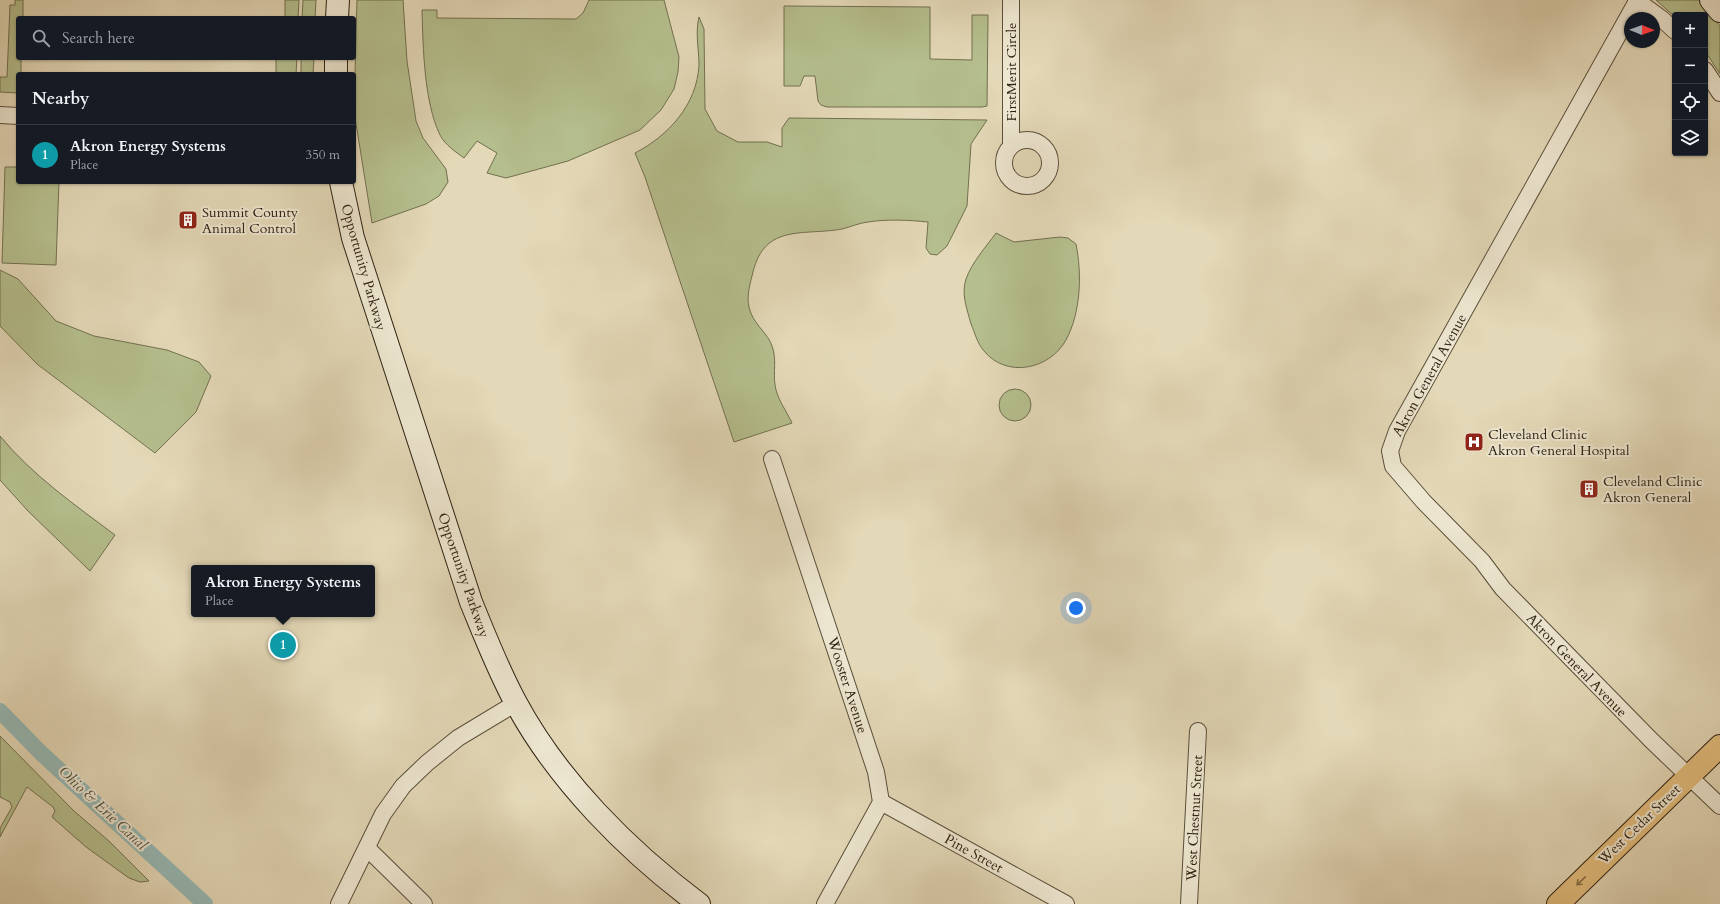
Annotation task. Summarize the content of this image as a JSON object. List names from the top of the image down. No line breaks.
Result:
{"streets":{"main road":["Opportunity Parkway","West Cedar Street"],"street":["FirstMerit Circle","Akron General Avenue","Wooster Avenue","West Chestnut Street","Pine Street"]},"crossings":[["Akron General Avenue","West Cedar Street"],["Wooster Avenue","Pine Street"]],"one_way":["West Cedar Street"],"water":["Ohio & Erie Canal"],"places":{"building":["Summit County Animal Control","Cleveland Clinic Akron General"],"hospital":["Cleveland Clinic Akron General Hospital"]},"north":"right","page":{"map_buttons":["+","−"],"search":"Search here","heading":"Nearby","list":[{"mark":"1","name":"Akron Energy Systems","note":"Place","value":"350 m"}],"popup":["Akron Energy Systems","Place"],"pins":"1"}}
